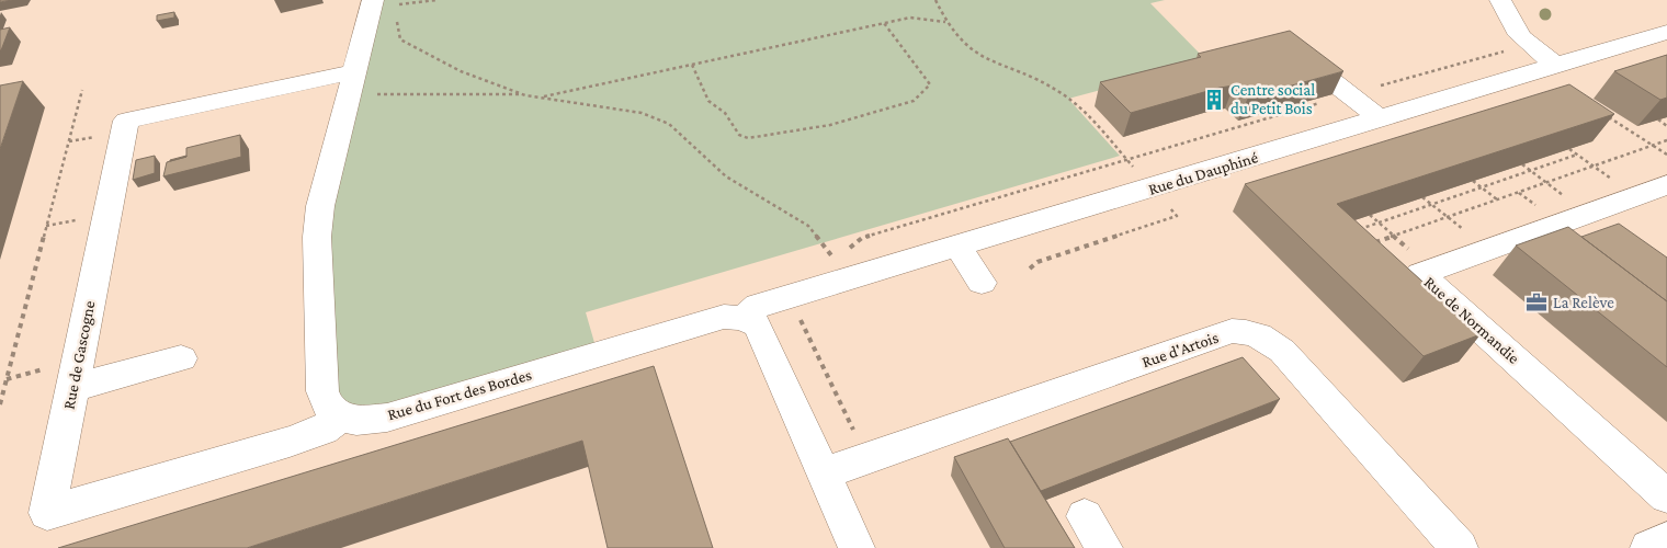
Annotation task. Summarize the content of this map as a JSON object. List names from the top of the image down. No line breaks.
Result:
{"streets":{"street":["Rue du Dauphiné","Rue de Normandie","Rue d'Artois","Rue de Gascogne","Rue du Fort des Bordes"]},"crossings":[["Rue du Dauphiné","Rue du Fort des Bordes"],["Rue de Gascogne","Rue du Fort des Bordes"]],"places":{"building":["Centre social du Petit Bois"],"office":["La Relève"]}}
